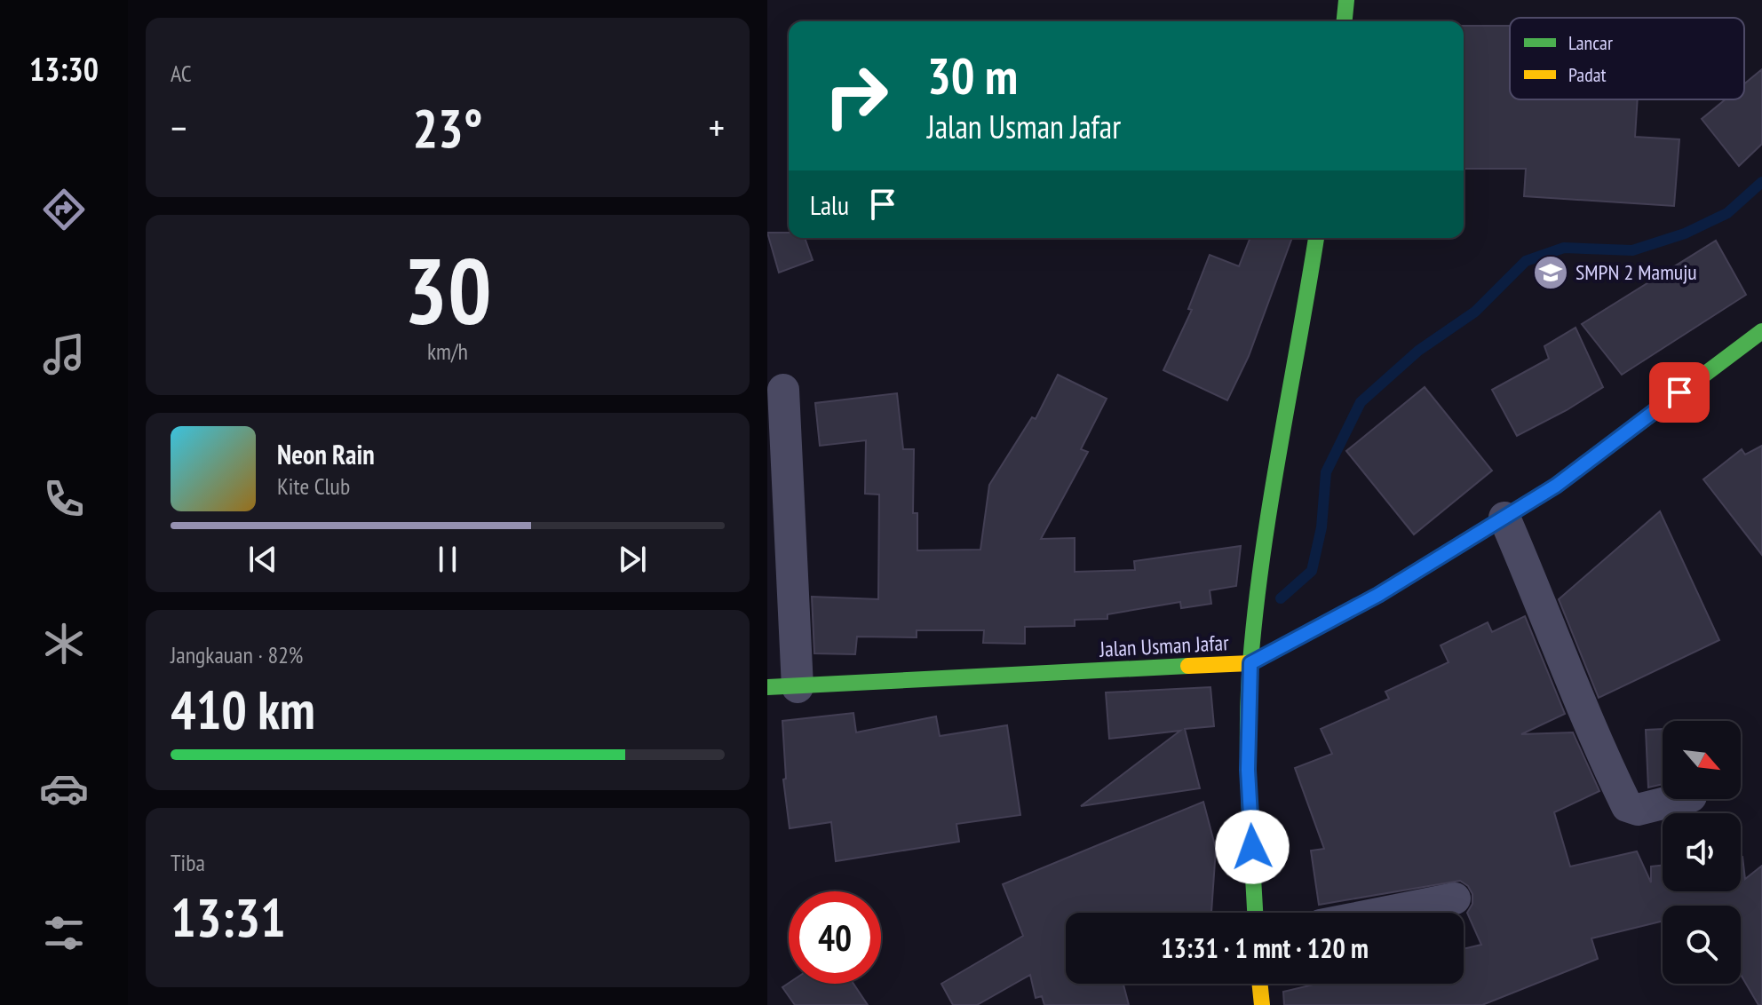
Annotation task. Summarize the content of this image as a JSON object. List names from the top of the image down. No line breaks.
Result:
{"streets":{"street":["Jalan Usman Jafar"]},"places":{"school or university":["SMPN 2 Mamuju"]},"legend":["Lancar","Padat"],"north":"bottom right","page":{"tabs":"13:30","tile":["AC",["30","km/h"],["Jangkauan · 82%","410 km"],["Tiba","13:31"]],"turn":["30 m","Jalan Usman Jafar"],"heat":["−","23°","+"],"then":"Lalu","song":["Neon Rain","Kite Club"],"limit":"40","trip":"13:31 · 1 mnt · 120 m"}}
